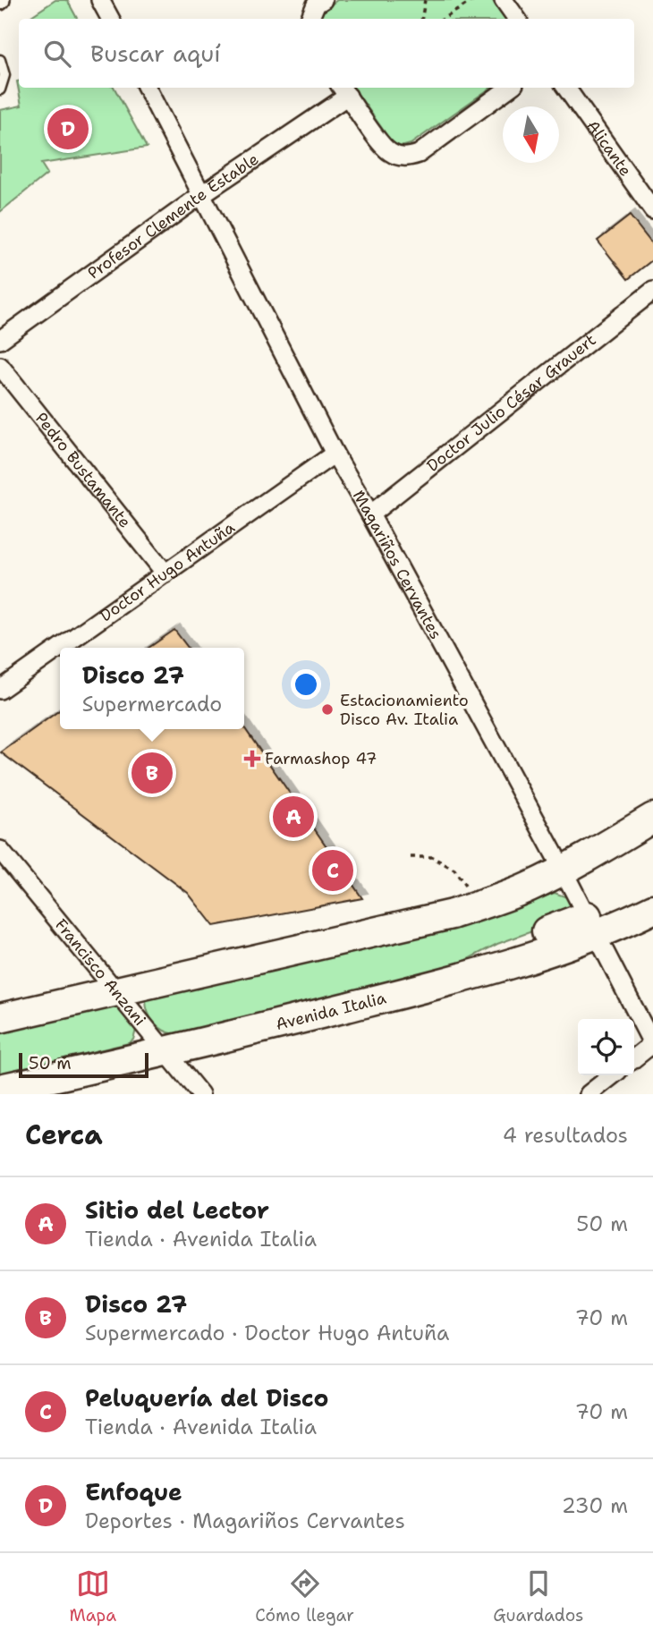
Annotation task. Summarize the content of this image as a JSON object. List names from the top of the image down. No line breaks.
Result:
{"streets":{"main road":["Avenida Italia"],"street":["Alicante","Profesor Clemente Estable","Doctor Julio César Grauert","Pedro Bustamante","Magariños Cervantes","Doctor Hugo Antuña","Francisco Anzani"]},"crossings":[["Profesor Clemente Estable","Magariños Cervantes"],["Doctor Julio César Grauert","Magariños Cervantes"],["Pedro Bustamante","Doctor Hugo Antuña"],["Magariños Cervantes","Doctor Hugo Antuña"],["Magariños Cervantes","Avenida Italia"],["Francisco Anzani","Avenida Italia"]],"places":{"other":["Estacionamiento Disco Av. Italia"],"health":["Farmashop 47"]},"scale_bar":"50 m","north":"bottom","page":{"search":"Buscar aquí","pins":["D","B","A","C"],"popup":["Disco 27","Supermercado"],"scale":"50 m","heading":["Cerca","4 resultados"],"list":[{"mark":"A","name":"Sitio del Lector","note":"Tienda · Avenida Italia","value":"50 m"},{"mark":"B","name":"Disco 27","note":"Supermercado · Doctor Hugo Antuña","value":"70 m"},{"mark":"C","name":"Peluquería del Disco","note":"Tienda · Avenida Italia","value":"70 m"},{"mark":"D","name":"Enfoque","note":"Deportes · Magariños Cervantes","value":"230 m"}],"nav":["Mapa","Cómo llegar","Guardados"]}}
